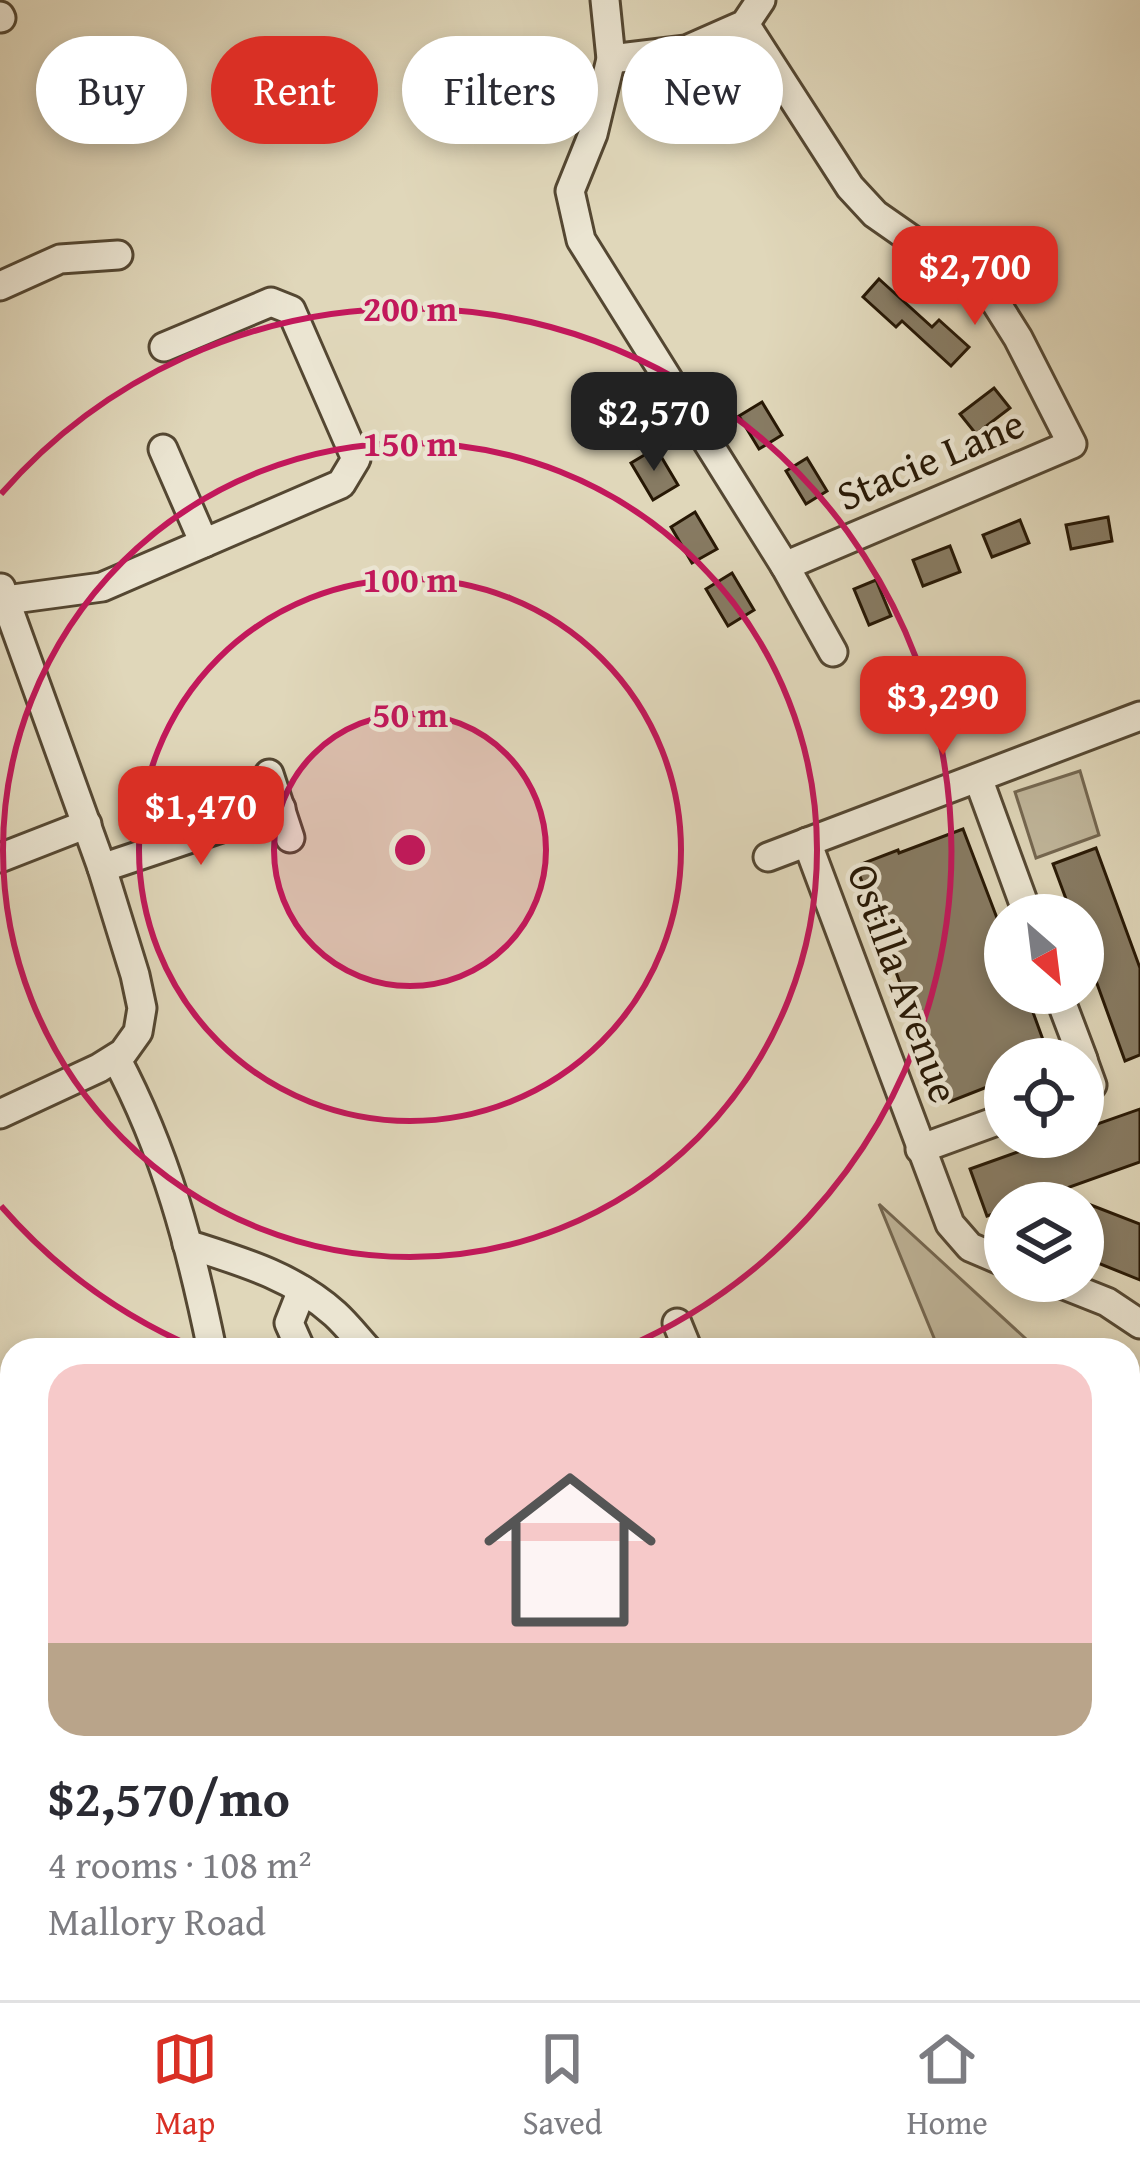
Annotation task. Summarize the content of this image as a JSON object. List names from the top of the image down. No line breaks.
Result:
{"streets":{"street":["Stacie Lane","Ostilla Avenue"]},"north":"bottom right","page":{"chip":["Buy","Rent","Filters","New"],"price":["$2,700","$2,570","$3,290","$1,470"],"list":[{"name":"$2,570/mo","note":"4 rooms · 108 m² · Mallory Road"}],"tabs":["Map","Saved","Home"]},"rings":["200 m","150 m","100 m","50 m"]}
